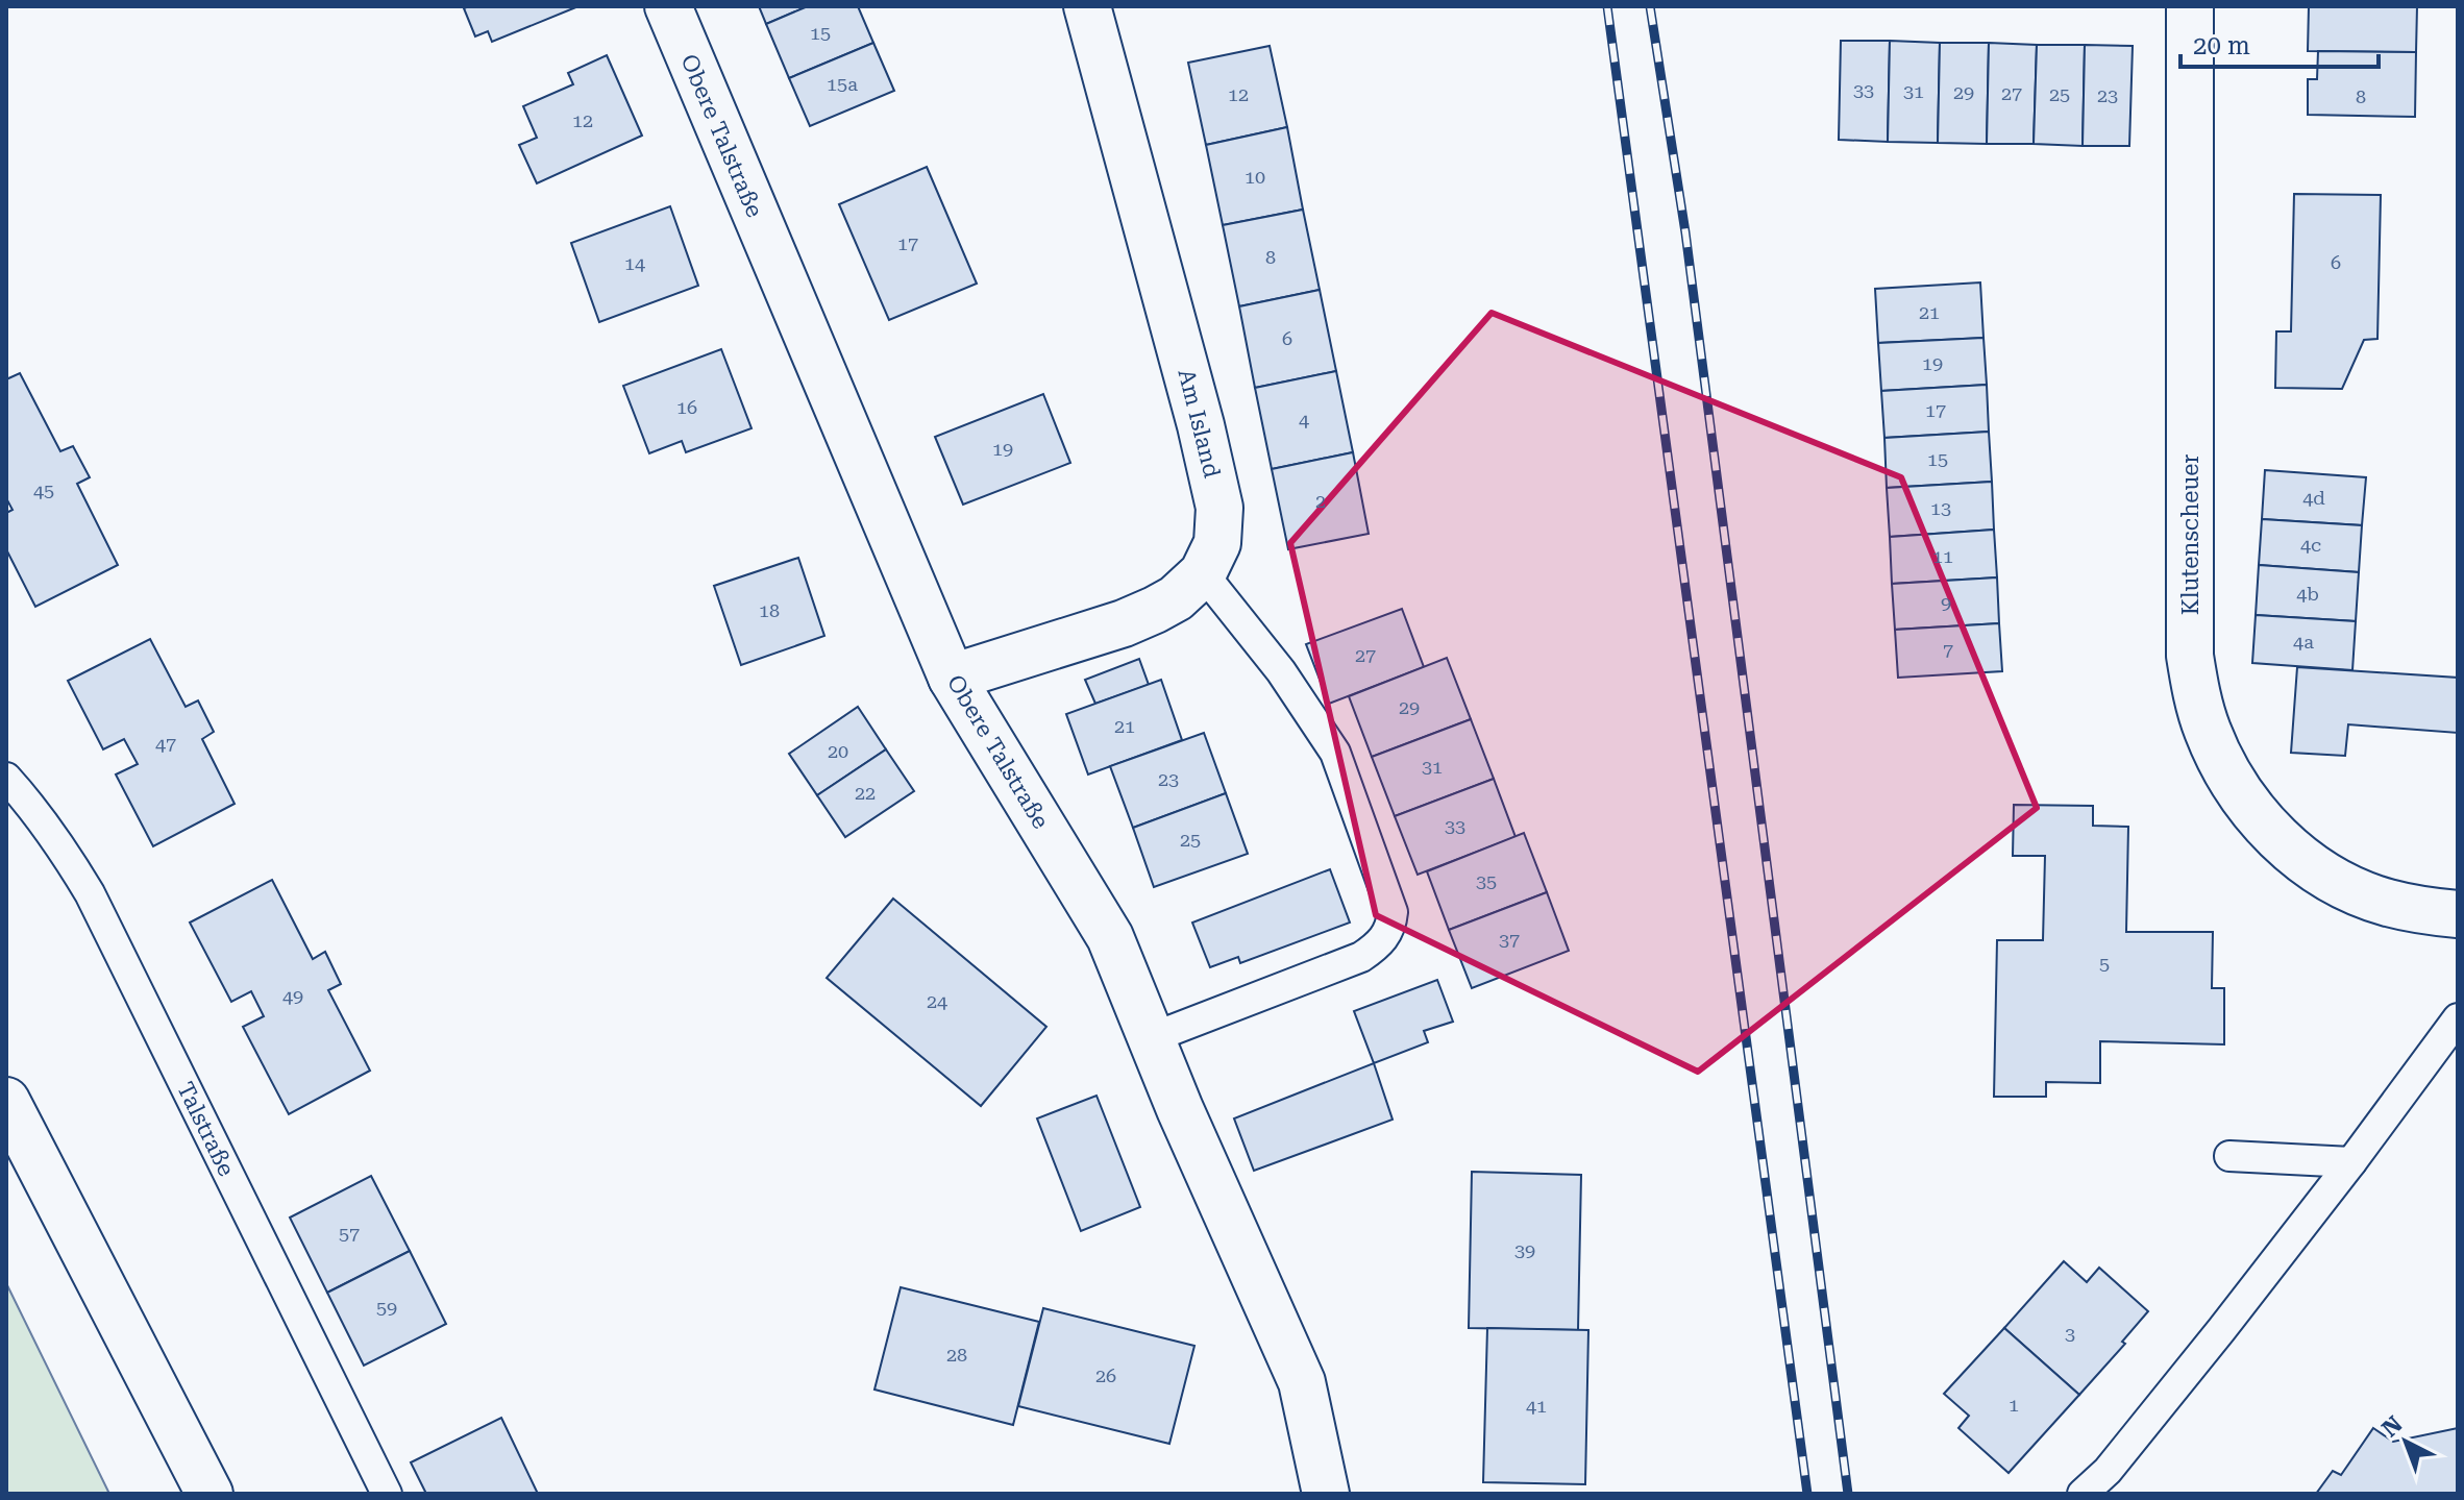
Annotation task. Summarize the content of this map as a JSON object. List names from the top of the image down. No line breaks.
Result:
{"streets":{"street":["Obere Talstraße","Am Island","Klutenscheuer"],"lane":["Talstraße"]},"crossings":[["Obere Talstraße","Am Island"]],"house_numbers":["15","15a","33","31","29","27","12","25","23","8","12","10","17","8","6","14","21","6","19","16","17","4","19","15","45","4d","2","13","4c","11","4b","9","18","4a","7","27","29","21","47","20","31","23","22","33","25","35","37","5","49","24","57","39","59","3","28","26","1","41"],"scale_bar":"20 m","north":"top left"}
